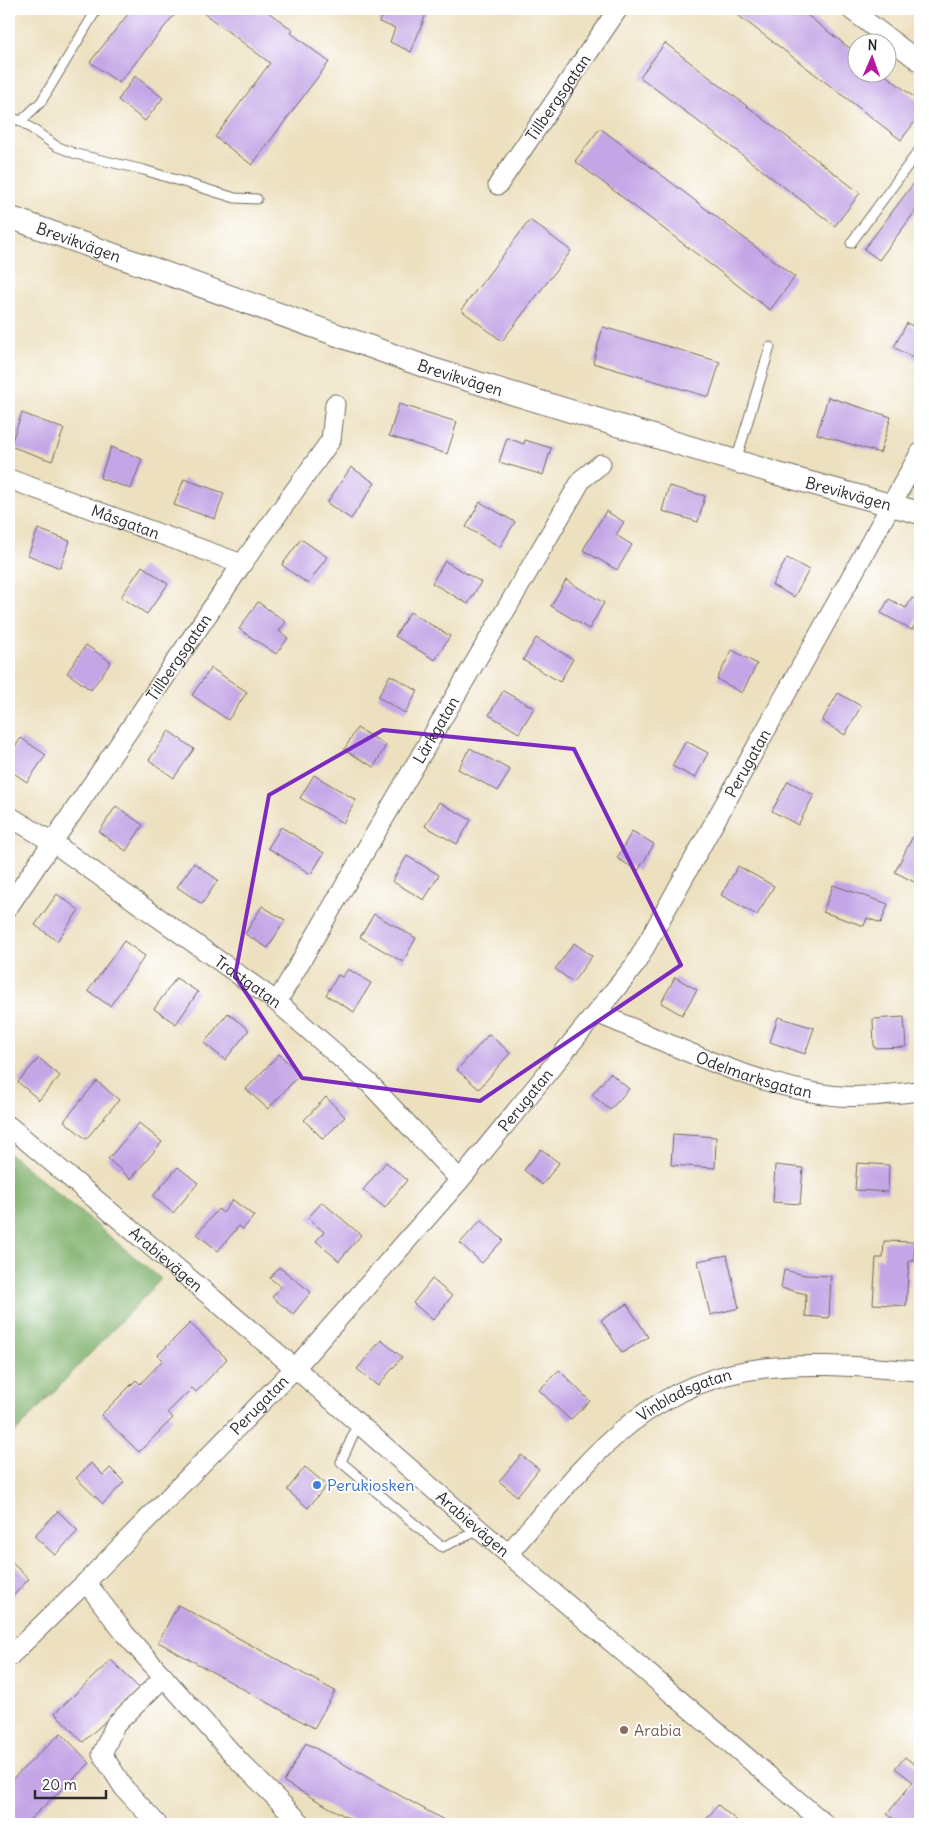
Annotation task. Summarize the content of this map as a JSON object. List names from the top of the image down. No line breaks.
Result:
{"streets":{"street":["Tillbergsgatan","Brevikvägen","Måsgatan","Lärkgatan","Perugatan","Trastgatan","Odelmarksgatan","Arabievägen","Vinbladsgatan"]},"crossings":[["Tillbergsgatan","Måsgatan"],["Tillbergsgatan","Trastgatan"],["Brevikvägen","Perugatan"],["Lärkgatan","Trastgatan"],["Perugatan","Trastgatan"],["Perugatan","Odelmarksgatan"],["Perugatan","Arabievägen"],["Arabievägen","Vinbladsgatan"]],"places":["Perukiosken","Arabia"],"scale_bar":"20 m","north":"top"}
